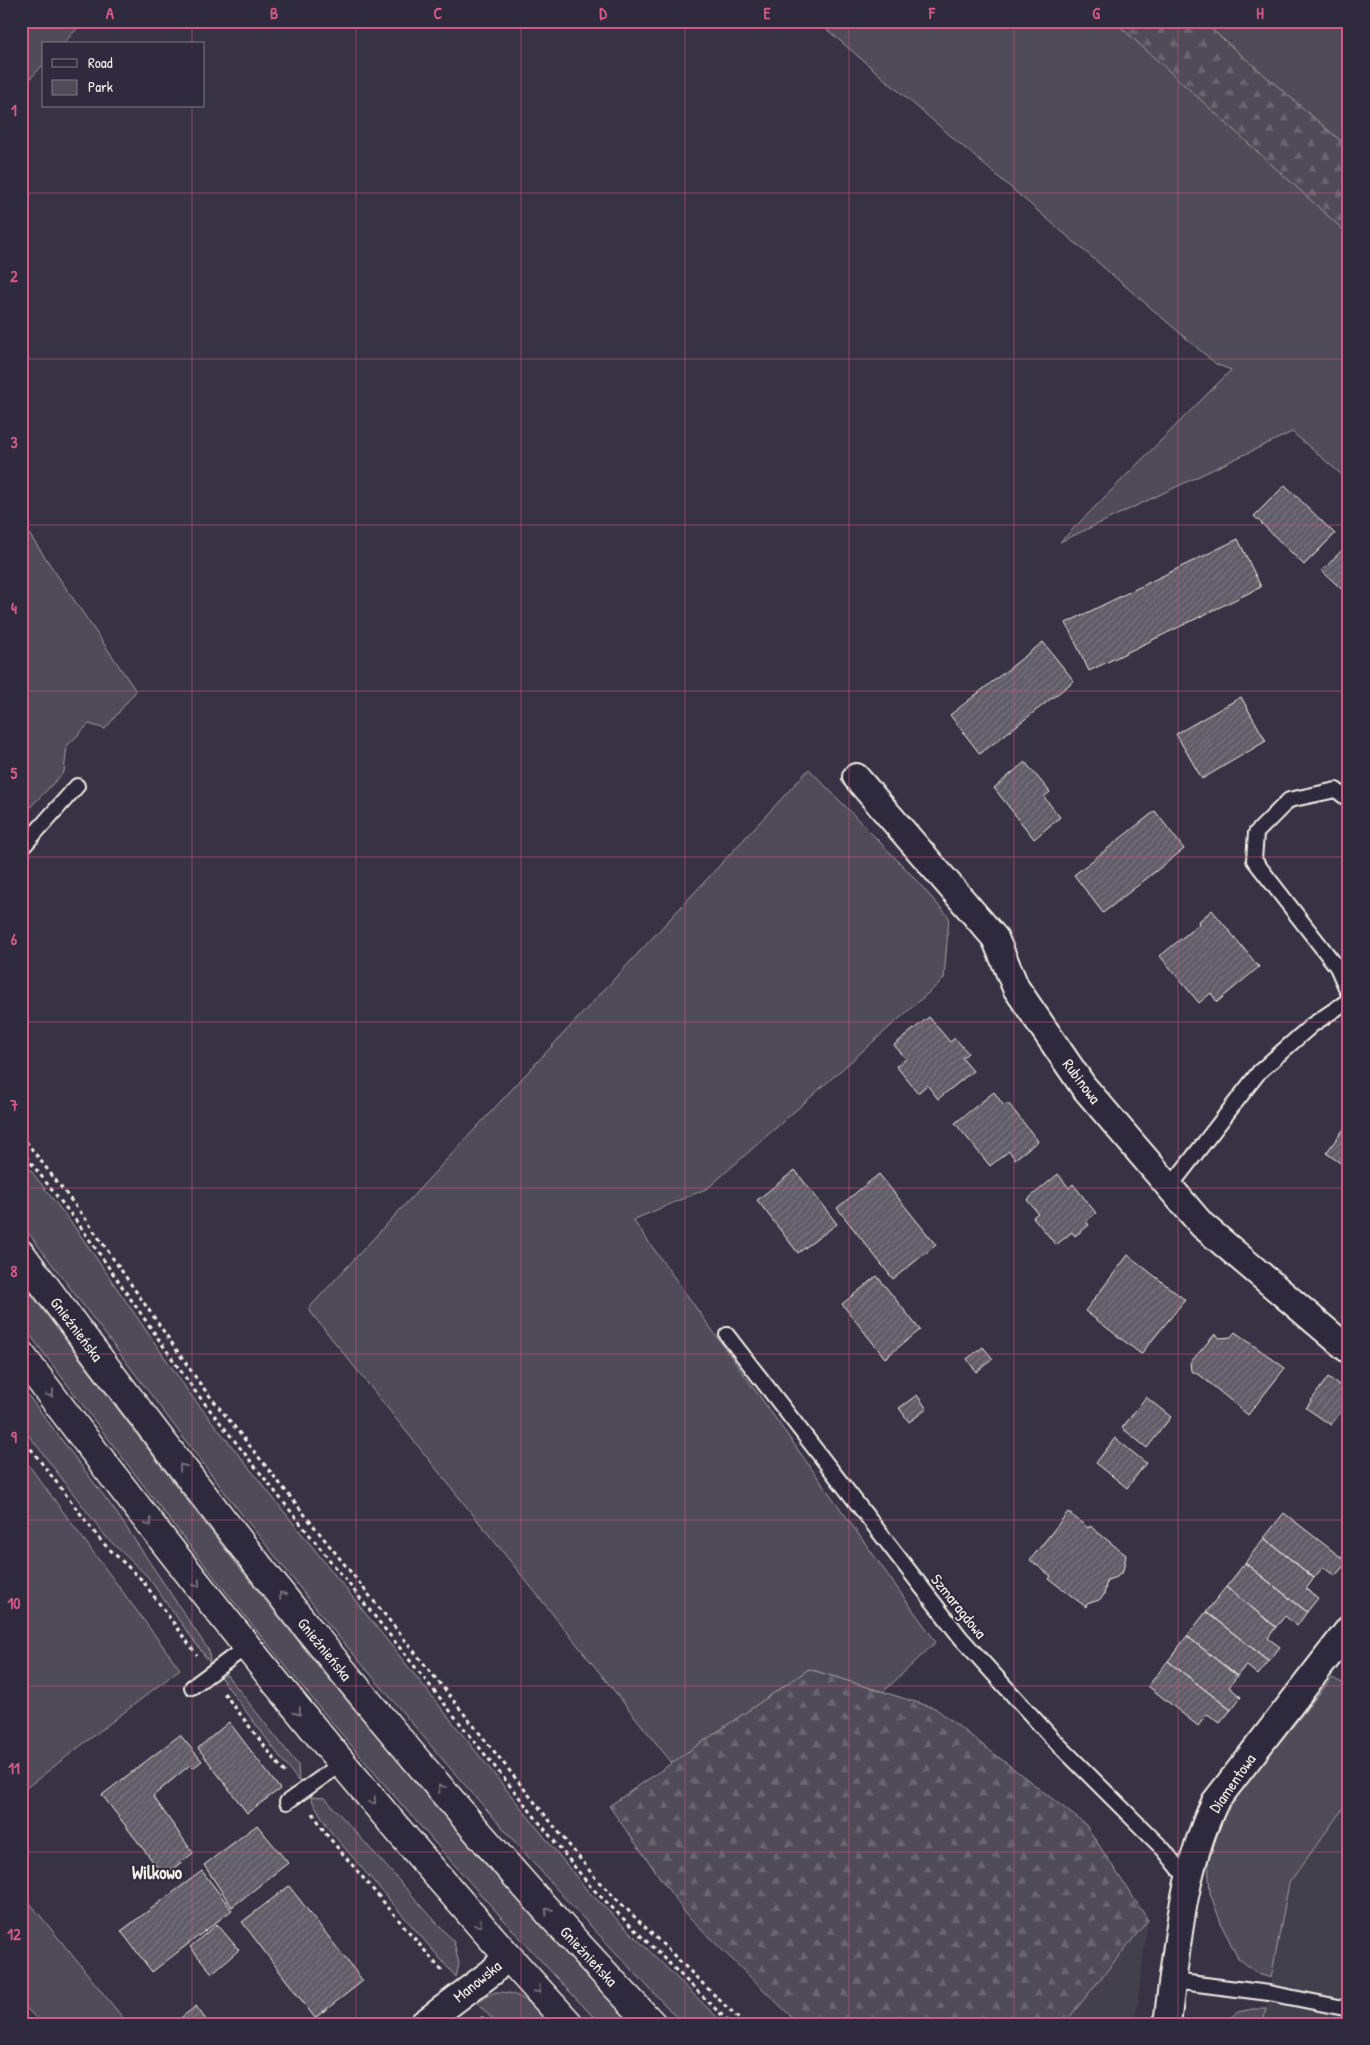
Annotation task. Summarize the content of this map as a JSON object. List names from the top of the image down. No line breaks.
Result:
{"streets":{"main road":["Gnieźnieńska"],"street":["Rubinowa","Diamentowa","Manowska"],"lane":["Szmaragdowa"]},"crossings":[["Szmaragdowa","Diamentowa"]],"districts":["Wilkowo"],"legend":["Road","Park"],"grid":{"columns":["A","B","C","D","E","F","G","H"],"rows":["1","2","3","4","5","6","7","8","9","10","11","12"]}}
